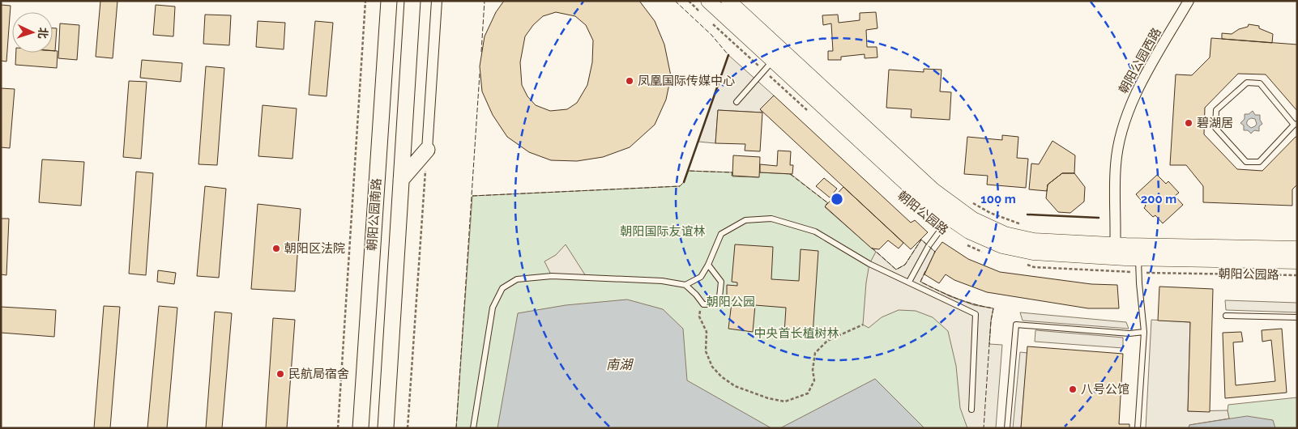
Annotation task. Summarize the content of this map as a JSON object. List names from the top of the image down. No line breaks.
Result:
{"streets":{"main road":["朝阳公园路","朝阳公园南路"],"street":["朝阳公园西路"]},"crossings":[["朝阳公园西路","朝阳公园路"]],"water":["南湖"],"parks":["朝阳国际友谊林","朝阳公园","中央首长植树林"],"places":["凤凰国际传媒中心","碧湖居","朝阳区法院","民航局宿舍","八号公馆"],"north":"right","rings":["100 m","200 m"]}
